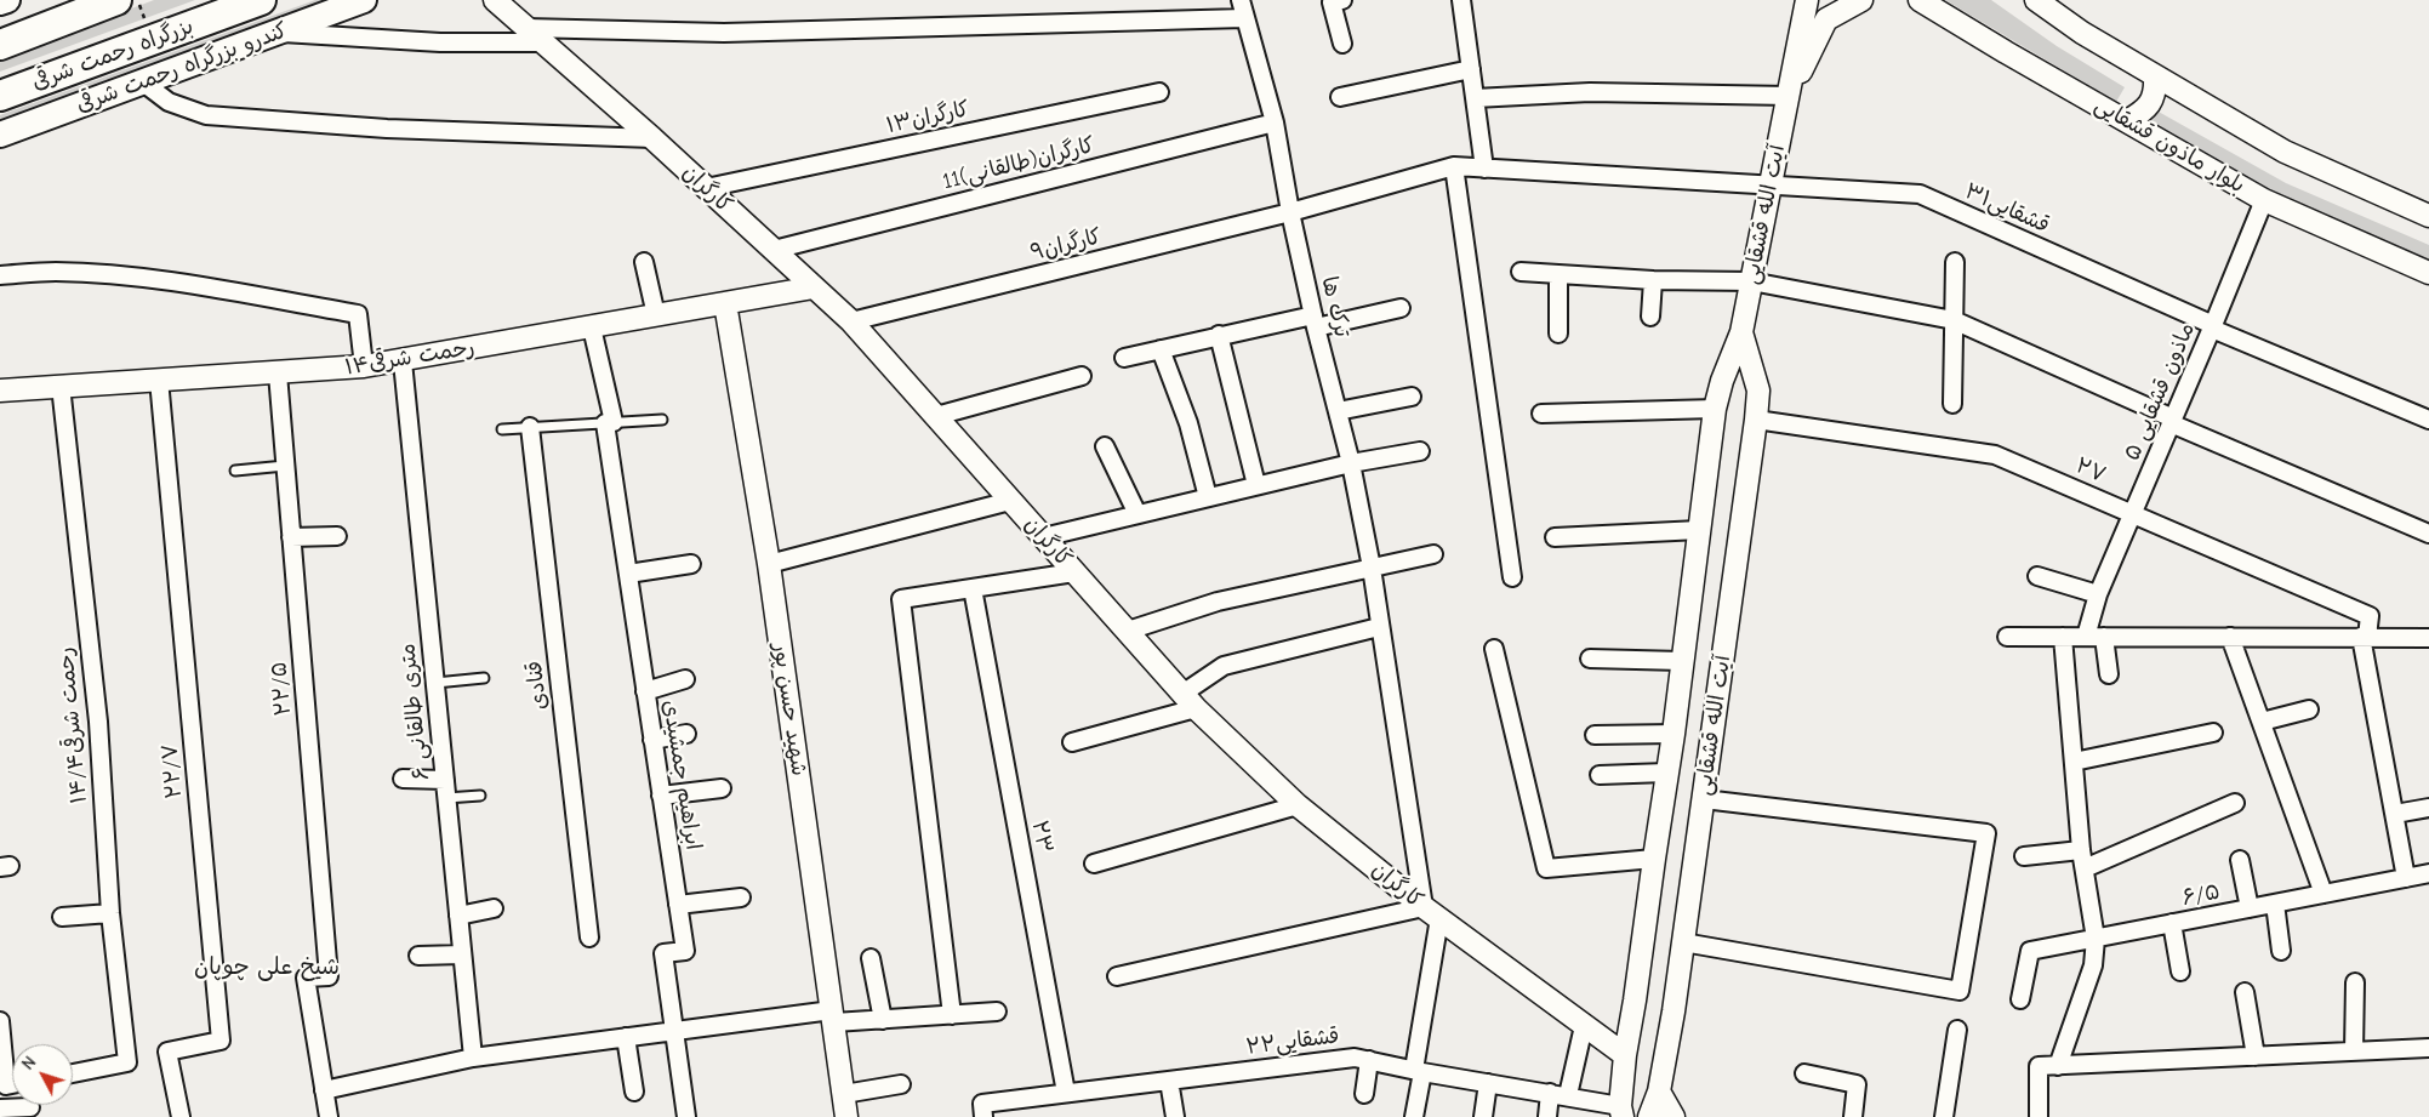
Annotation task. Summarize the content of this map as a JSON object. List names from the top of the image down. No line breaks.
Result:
{"streets":{"highway":["بزرگراه رحمت شرقی"],"main road":["کندرو بزرگراه رحمت شرقی"],"street":["کارگران۱۳","بلوار ماذون قشقایی","11کارگران(طالقانی)","کارگران","۳۱قشقایی","آیت الله قشقایی","کارگران۹","ترک ها","۱۴رحمت شرقی","ماذون قشقایی ۵","۲۷","قنادی","۲۲/۵","شهید حسن پور","۶ متری طالقانی","۱۴/۴رحمت شرقی","۲۲/۷","ابراهیم جمشیدی","۲۳","۶/۵","۲۲قشقایی"]},"crossings":[["کارگران۱۳","کارگران"],["بلوار ماذون قشقایی","ماذون قشقایی ۵"],["11کارگران(طالقانی)","کارگران"],["11کارگران(طالقانی)","ترک ها"],["کارگران","آیت الله قشقایی"],["کارگران","کارگران۹"],["کارگران","ترک ها"],["کارگران","۱۴رحمت شرقی"],["۳۱قشقایی","آیت الله قشقایی"],["۳۱قشقایی","کارگران۹"],["۳۱قشقایی","ماذون قشقایی ۵"],["آیت الله قشقایی","۲۷"],["آیت الله قشقایی","۲۲قشقایی"],["کارگران۹","ترک ها"],["ترک ها","۲۲قشقایی"],["۱۴رحمت شرقی","۲۲/۵"],["۱۴رحمت شرقی","شهید حسن پور"],["۱۴رحمت شرقی","۶ متری طالقانی"],["۱۴رحمت شرقی","۱۴/۴رحمت شرقی"],["۱۴رحمت شرقی","۲۲/۷"],["۱۴رحمت شرقی","ابراهیم جمشیدی"],["ماذون قشقایی ۵","۲۷"],["۲۳","۲۲قشقایی"]],"districts":["شیخ علی چوپان"],"north":"top left"}
